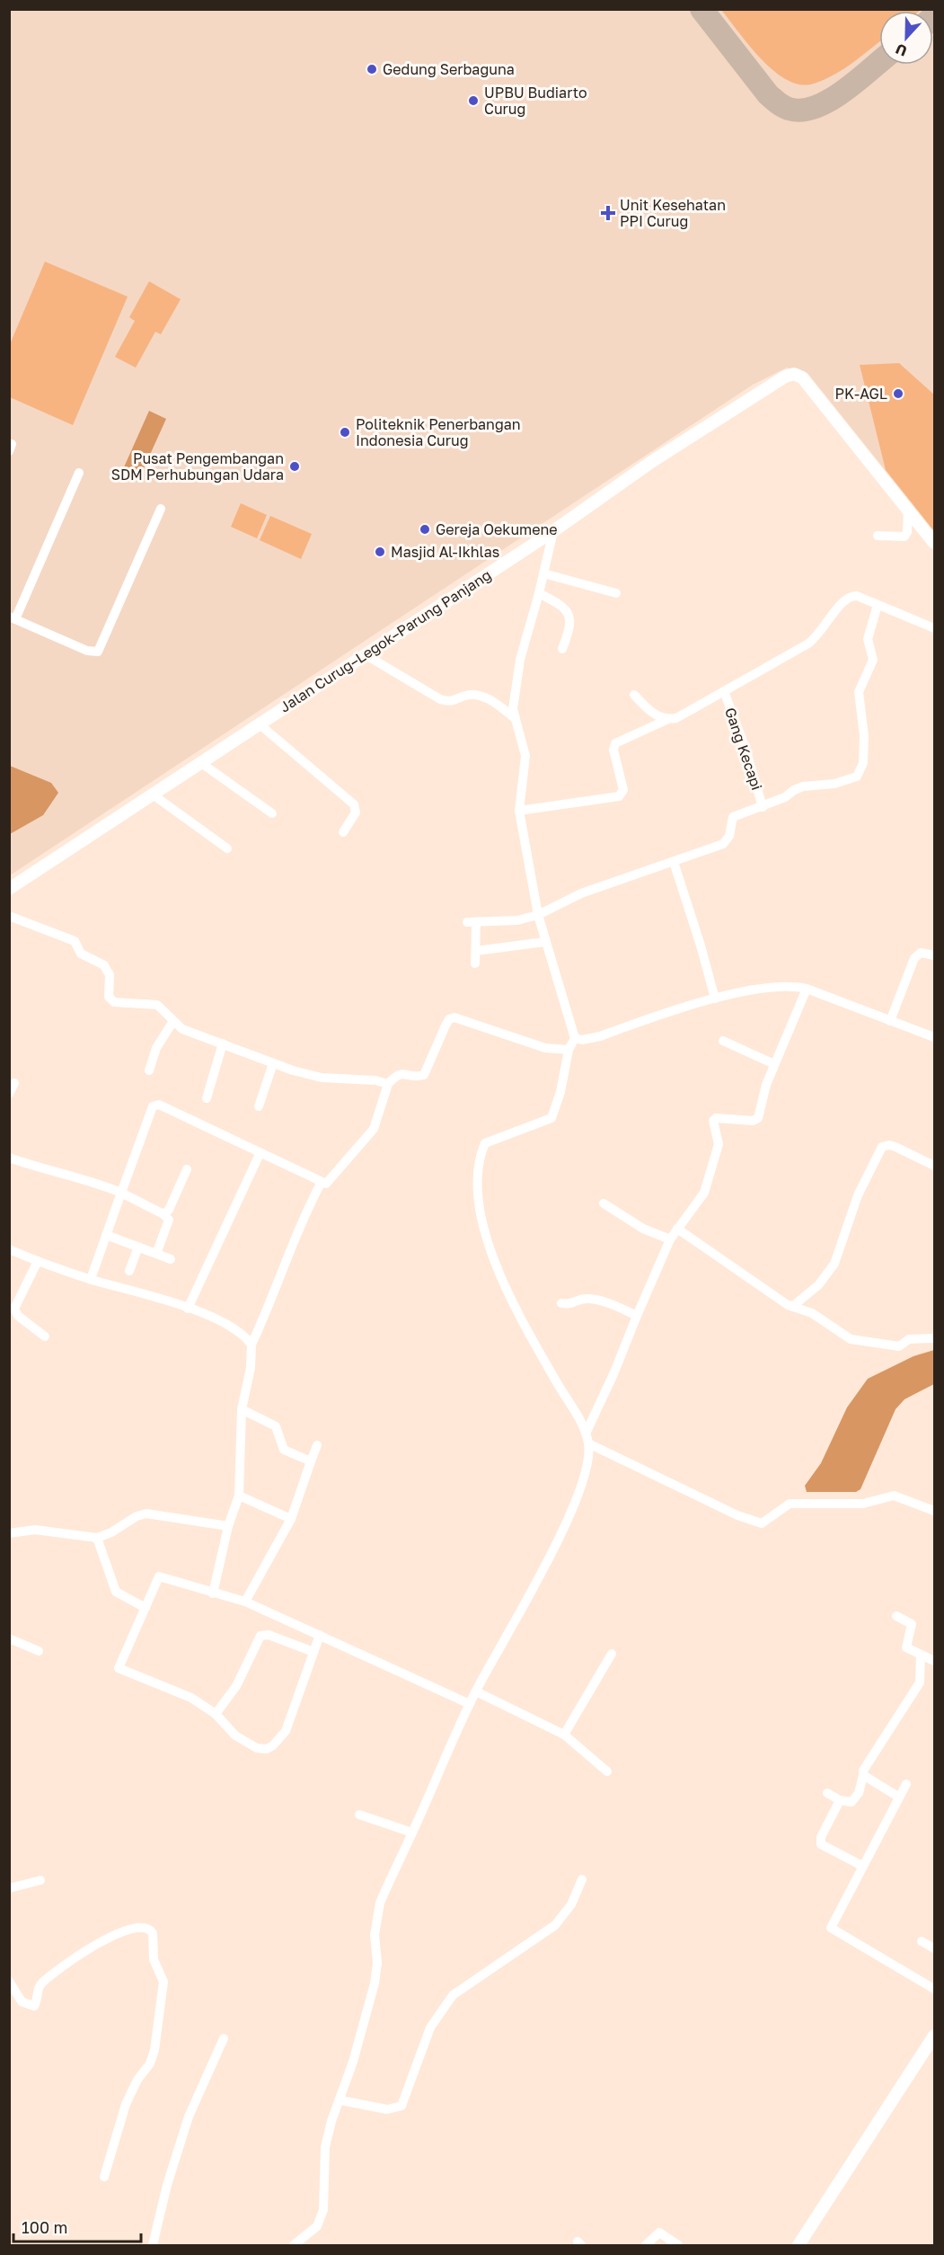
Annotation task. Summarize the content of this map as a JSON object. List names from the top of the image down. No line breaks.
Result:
{"streets":{"main road":["Jalan Curug–Legok–Parung Panjang"],"street":["Gang Kecapi"]},"places":{"other":["Gedung Serbaguna","UPBU Budiarto Curug","PK-AGL","Politeknik Penerbangan Indonesia Curug","Pusat Pengembangan SDM Perhubungan Udara","Gereja Oekumene","Masjid Al-Ikhlas"],"health":["Unit Kesehatan PPI Curug"]},"scale_bar":"100 m","north":"bottom"}
